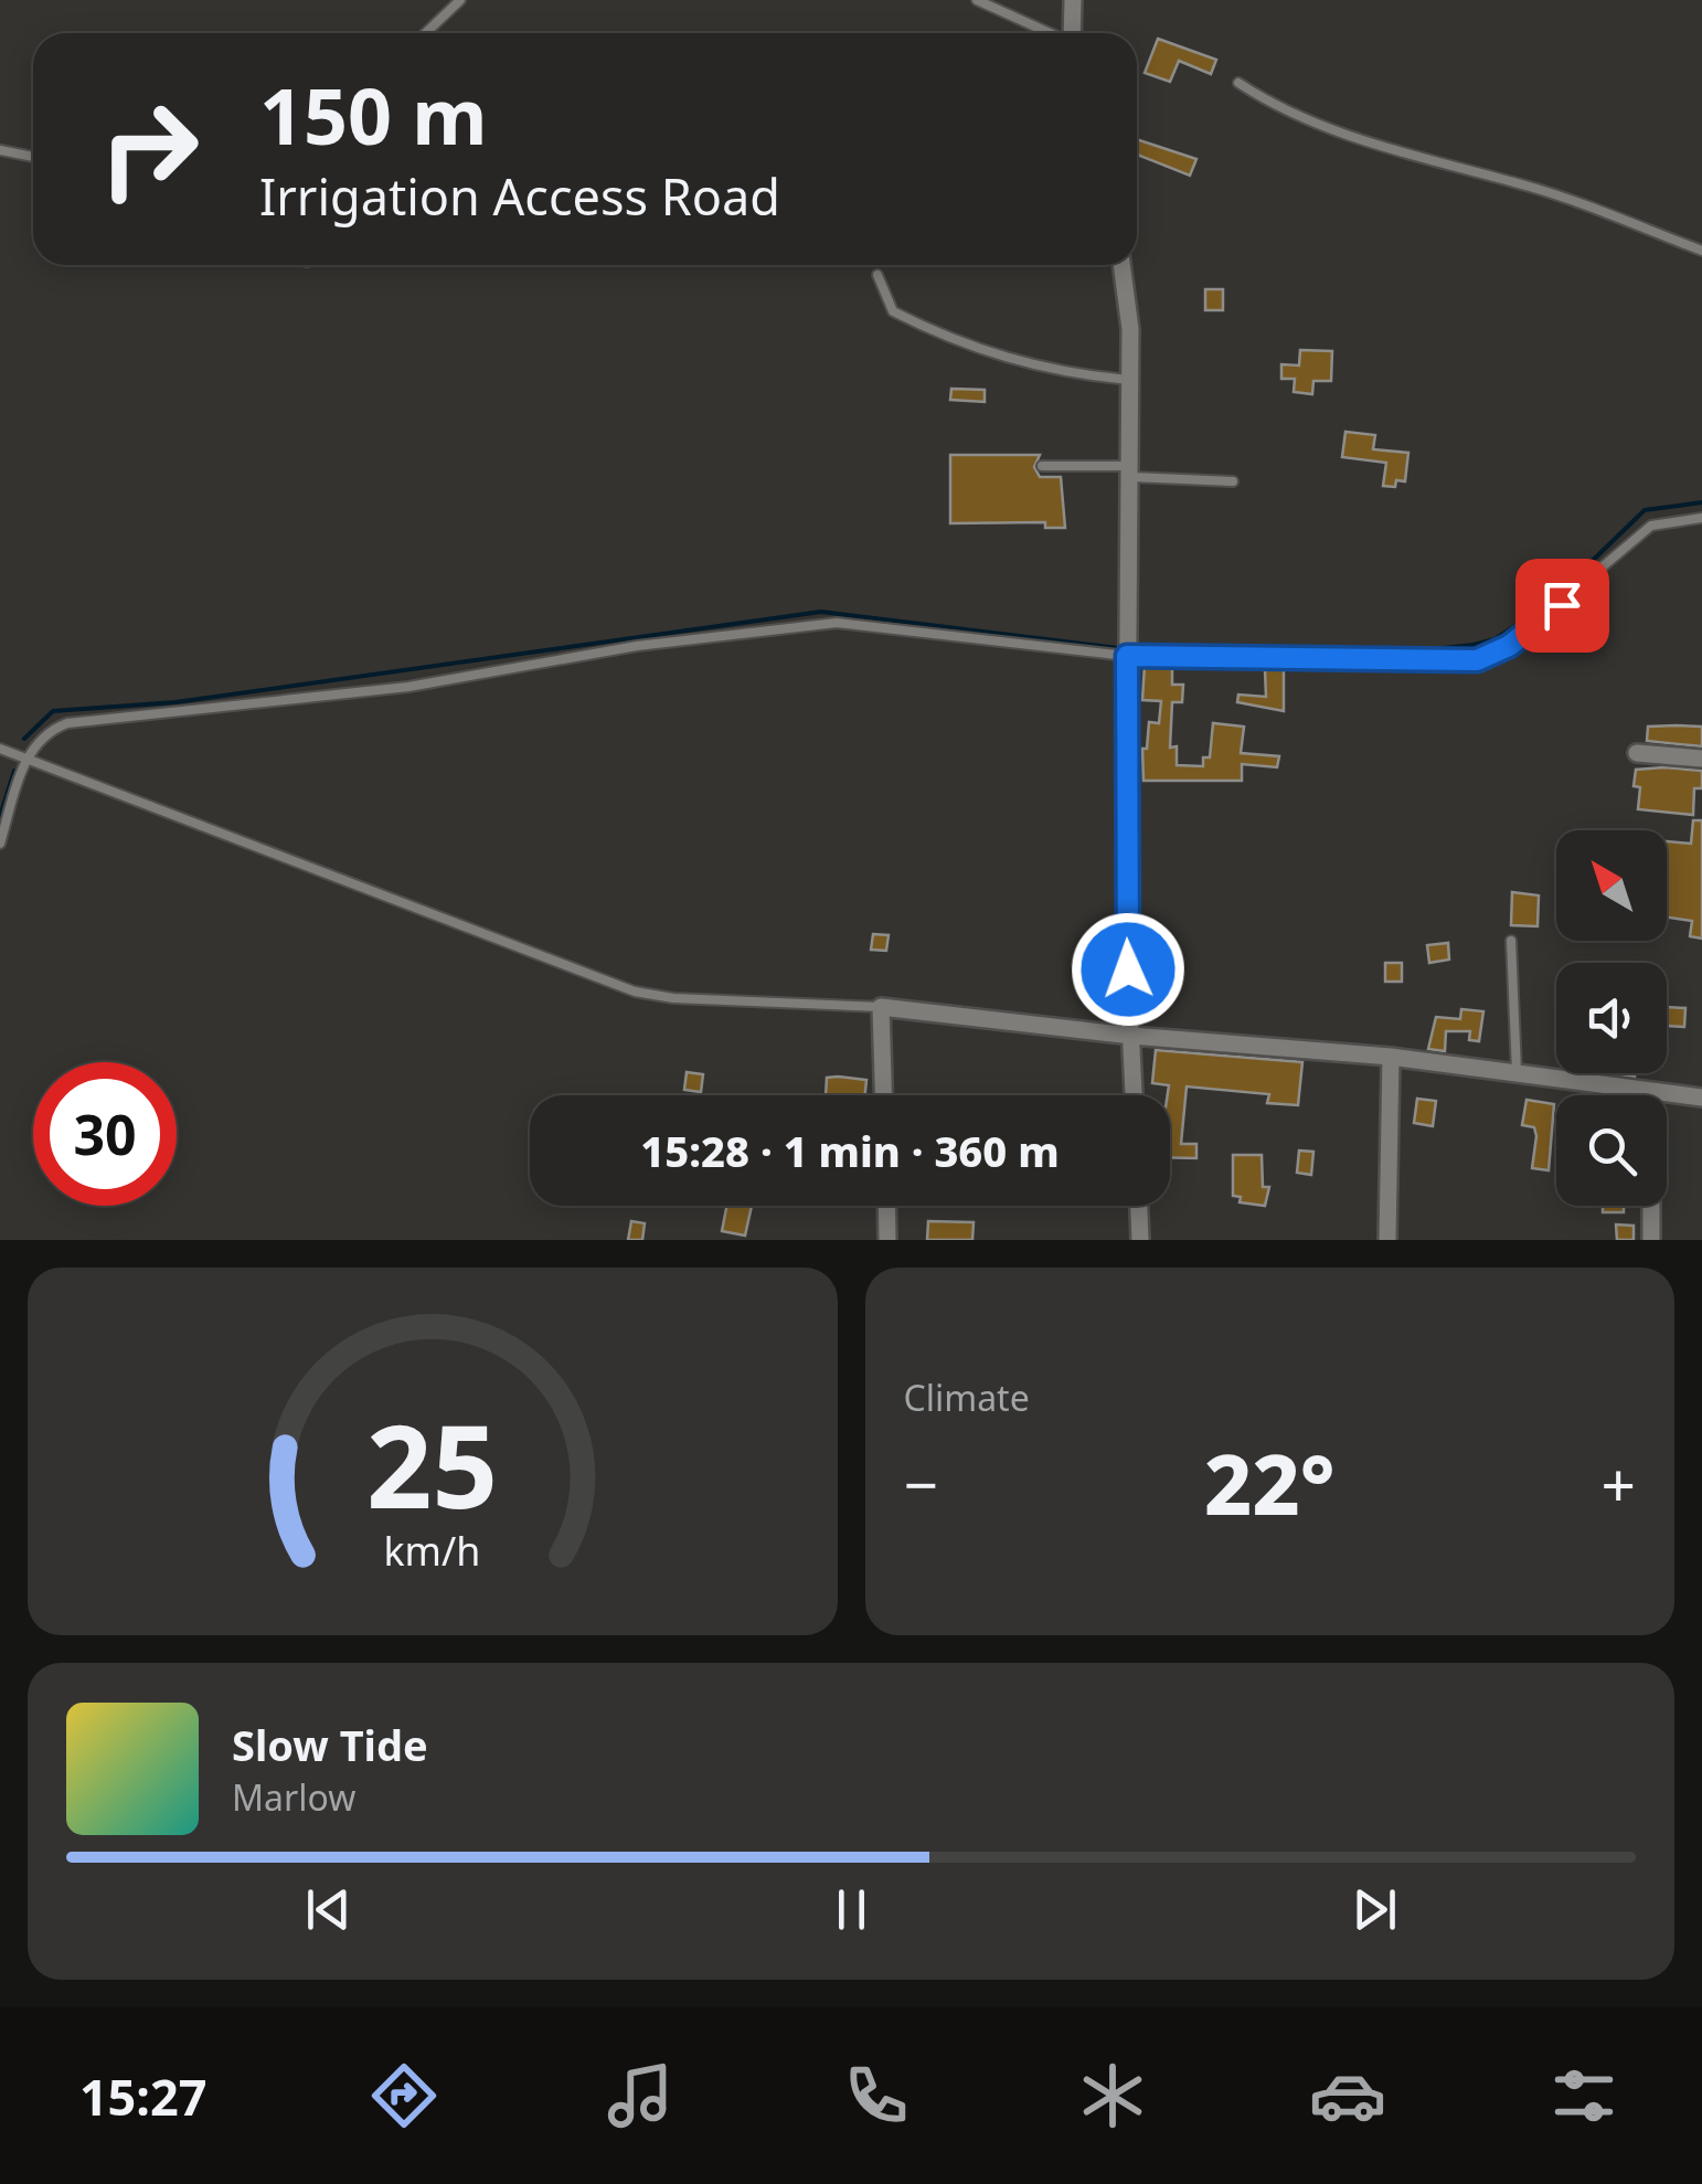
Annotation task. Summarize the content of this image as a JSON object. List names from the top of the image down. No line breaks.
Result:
{"north":"top left","page":{"turn":["150 m","Irrigation Access Road"],"limit":"30","trip":"15:28 · 1 min · 360 m","tile":"Climate","heat":["−","22°","+"],"song":["Slow Tide","Marlow"],"tabs":"15:27","gauge":["25","km/h"]}}
